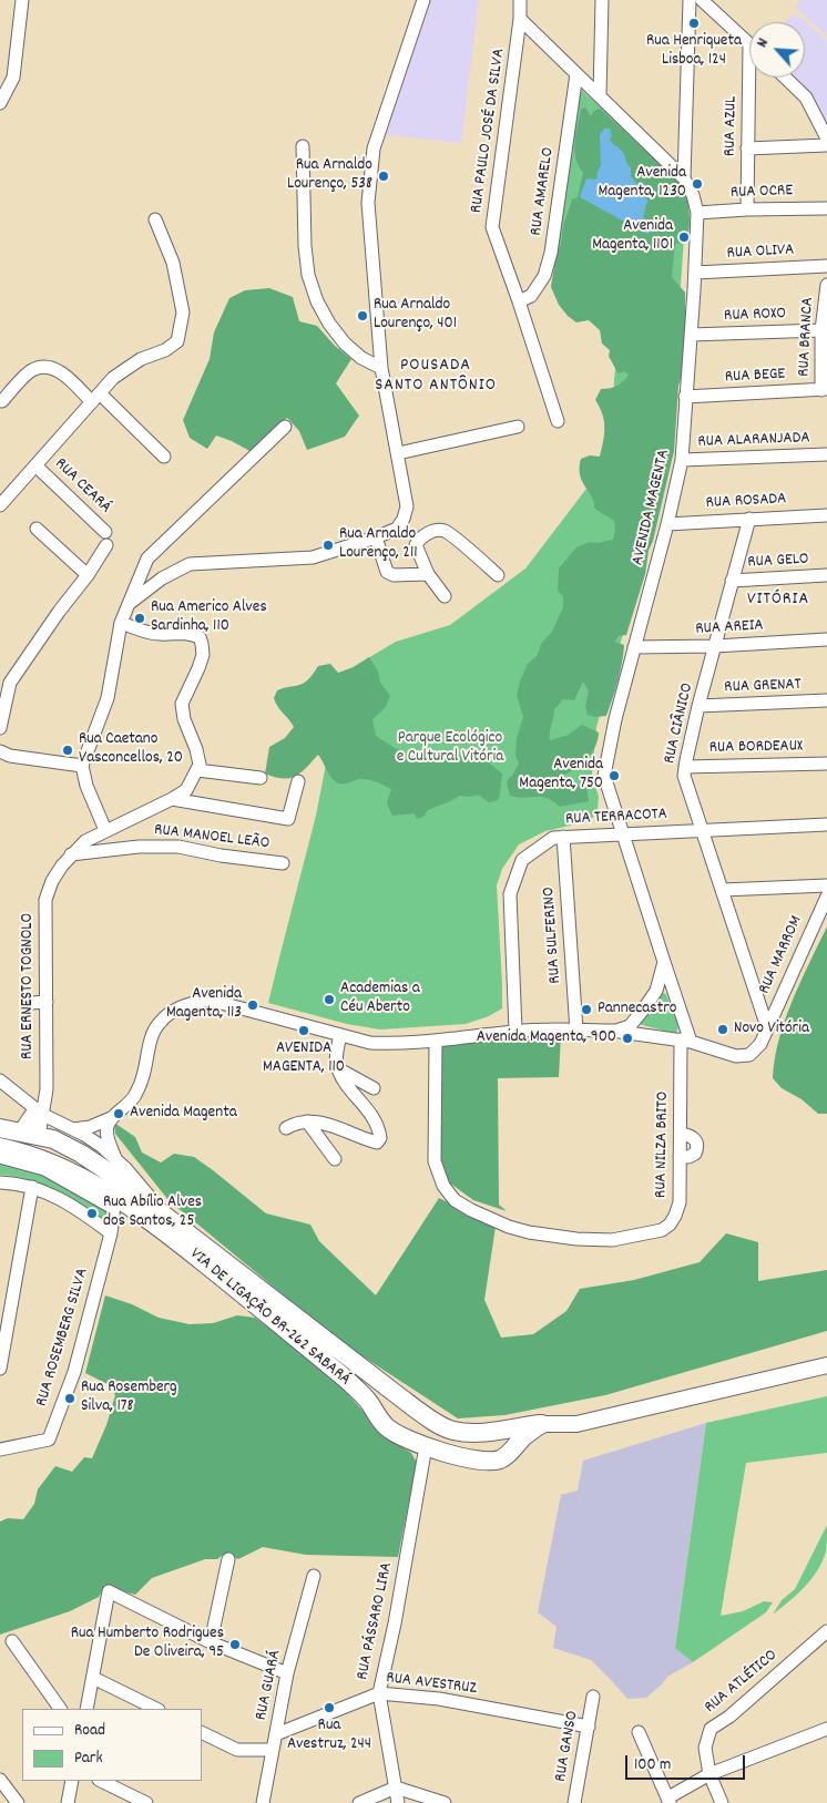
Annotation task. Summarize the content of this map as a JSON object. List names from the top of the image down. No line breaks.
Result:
{"streets":{"highway":["VIA DE LIGAÇÃO BR-262 SABARÁ"],"street":["RUA AZUL","RUA PAULO JOSÉ DA SILVA","RUA AMARELO","RUA OCRE","RUA OLIVA","RUA ROXO","RUA BRANCA","RUA BEGE","RUA ALARANJADA","RUA CEARÁ","RUA ROSADA","AVENIDA MAGENTA","RUA GELO","RUA AREIA","RUA GRENAT","RUA CIÂNICO","RUA BORDEAUX","RUA TERRACOTA","RUA MANOEL LEÃO","RUA SULFERINO","RUA MARROM","RUA ERNESTO TOGNOLO","RUA NILZA BRITO","RUA ROSEMBERG SILVA","RUA PÁSSARO LIRA","RUA ATLÉTICO","RUA AVESTRUZ","RUA GUARÁ","RUA GANSO"]},"crossings":[["RUA AZUL","RUA OCRE"],["RUA PAULO JOSÉ DA SILVA","RUA AMARELO"],["RUA PAULO JOSÉ DA SILVA","AVENIDA MAGENTA"],["RUA AMARELO","AVENIDA MAGENTA"],["RUA OCRE","AVENIDA MAGENTA"],["RUA OLIVA","AVENIDA MAGENTA"],["RUA ROXO","RUA BRANCA"],["RUA ROXO","AVENIDA MAGENTA"],["RUA BRANCA","RUA BEGE"],["RUA BEGE","AVENIDA MAGENTA"],["RUA ALARANJADA","AVENIDA MAGENTA"],["RUA ROSADA","AVENIDA MAGENTA"],["RUA ROSADA","RUA CIÂNICO"],["AVENIDA MAGENTA","RUA AREIA"],["AVENIDA MAGENTA","RUA TERRACOTA"],["AVENIDA MAGENTA","RUA MARROM"],["AVENIDA MAGENTA","RUA NILZA BRITO"],["RUA GELO","RUA CIÂNICO"],["RUA AREIA","RUA CIÂNICO"],["RUA GRENAT","RUA CIÂNICO"],["RUA CIÂNICO","RUA BORDEAUX"],["RUA CIÂNICO","RUA TERRACOTA"],["RUA CIÂNICO","RUA MARROM"],["RUA TERRACOTA","RUA SULFERINO"],["RUA MANOEL LEÃO","RUA ERNESTO TOGNOLO"],["RUA MARROM","RUA NILZA BRITO"],["VIA DE LIGAÇÃO BR-262 SABARÁ","RUA ROSEMBERG SILVA"],["VIA DE LIGAÇÃO BR-262 SABARÁ","RUA PÁSSARO LIRA"],["RUA PÁSSARO LIRA","RUA AVESTRUZ"],["RUA AVESTRUZ","RUA GUARÁ"],["RUA AVESTRUZ","RUA GANSO"]],"districts":["POUSADA SANTO ANTÔNIO","VITÓRIA"],"parks":["Parque Ecológico e Cultural Vitória"],"places":["Rua Henriqueta Lisboa, 124","Rua Arnaldo Lourenço, 538","Avenida Magenta, 1230","Avenida Magenta, 1101","Rua Arnaldo Lourenço, 401","Rua Arnaldo Lourenço, 211","Rua Americo Alves Sardinha, 110","Rua Caetano Vasconcellos, 20","Avenida Magenta, 750","Academias a Céu Aberto","Avenida Magenta, 113","Pannecastro","Novo Vitória","AVENIDA MAGENTA, 110","Avenida Magenta, 900","Avenida Magenta","Rua Abílio Alves dos Santos, 25","Rua Rosemberg Silva, 178","Rua Humberto Rodrigues De Oliveira, 95","Rua Avestruz, 244"],"legend":["Road","Park"],"scale_bar":"100 m","north":"top left"}
